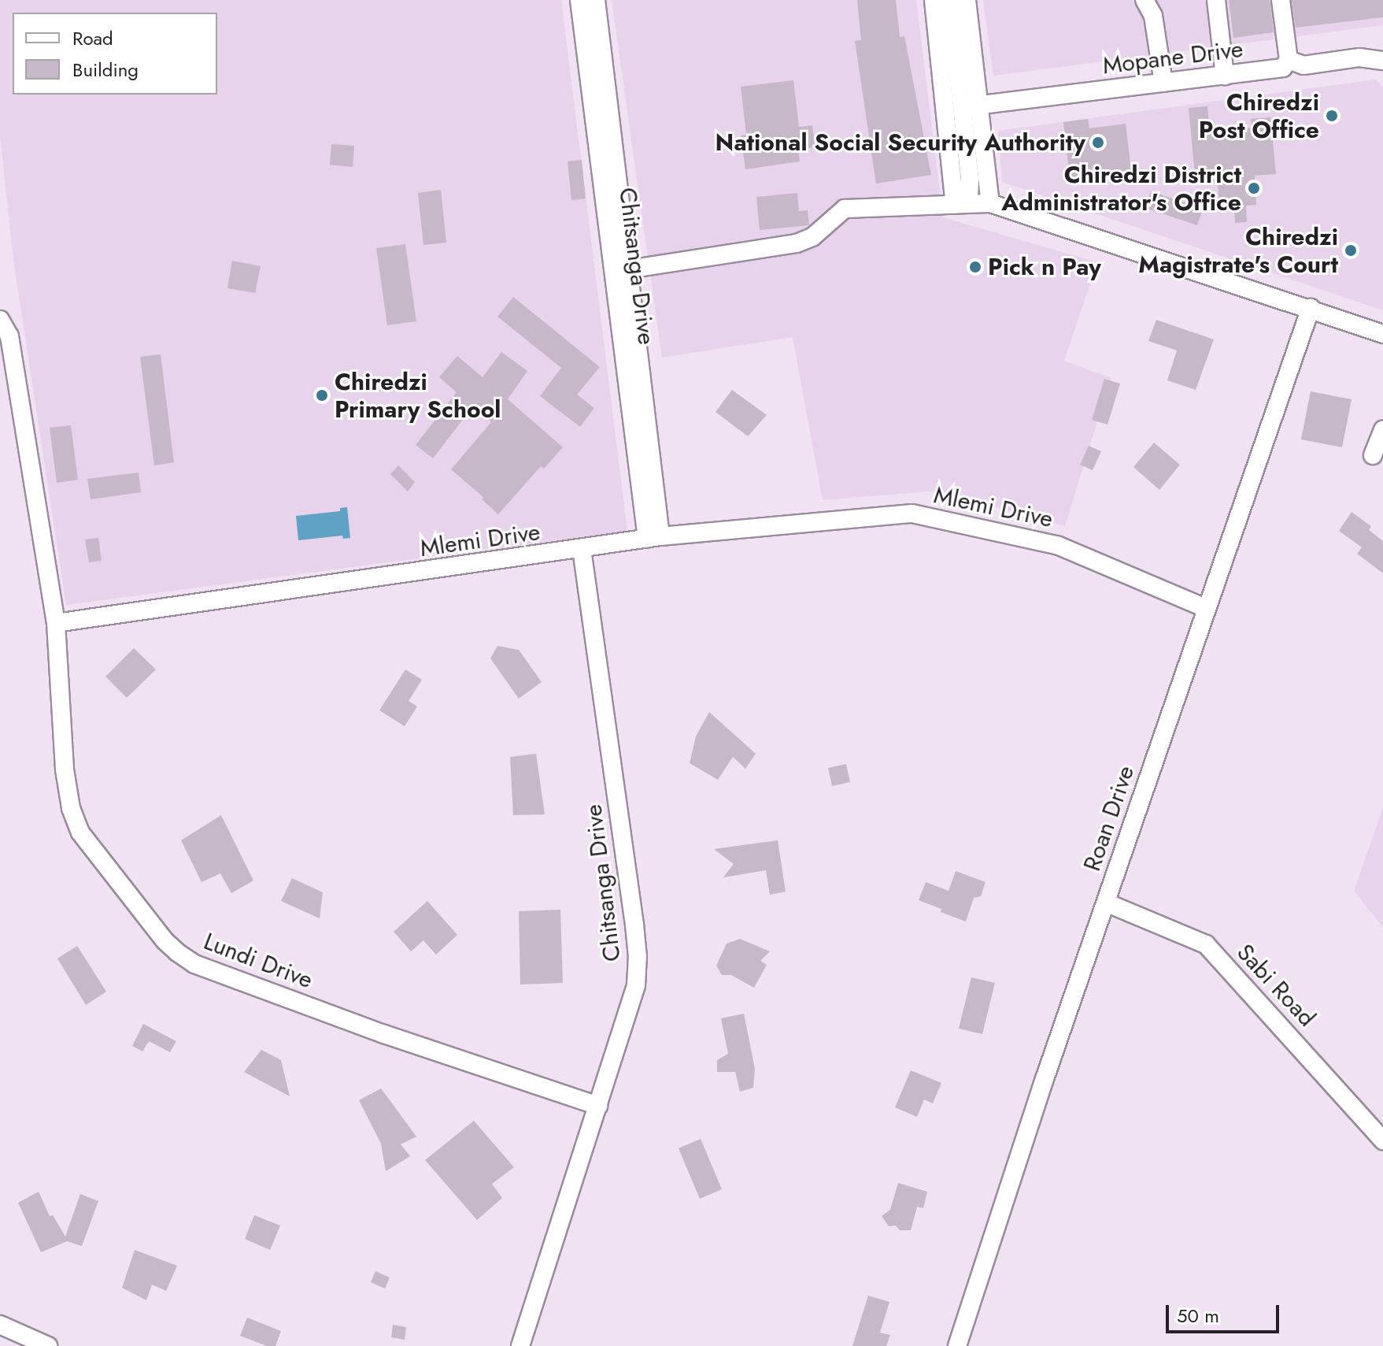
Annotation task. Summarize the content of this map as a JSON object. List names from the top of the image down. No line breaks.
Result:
{"streets":{"street":["Mopane Drive","Chitsanga Drive","Mlemi Drive","Roan Drive","Lundi Drive","Sabi Road"]},"crossings":[["Chitsanga Drive","Mlemi Drive"],["Chitsanga Drive","Lundi Drive"],["Mlemi Drive","Roan Drive"],["Mlemi Drive","Lundi Drive"],["Roan Drive","Sabi Road"]],"places":["Chiredzi Post Office","National Social Security Authority","Chiredzi District Administrator's Office","Chiredzi Magistrate's Court","Pick n Pay","Chiredzi Primary School"],"legend":["Road","Building"],"scale_bar":"50 m"}
